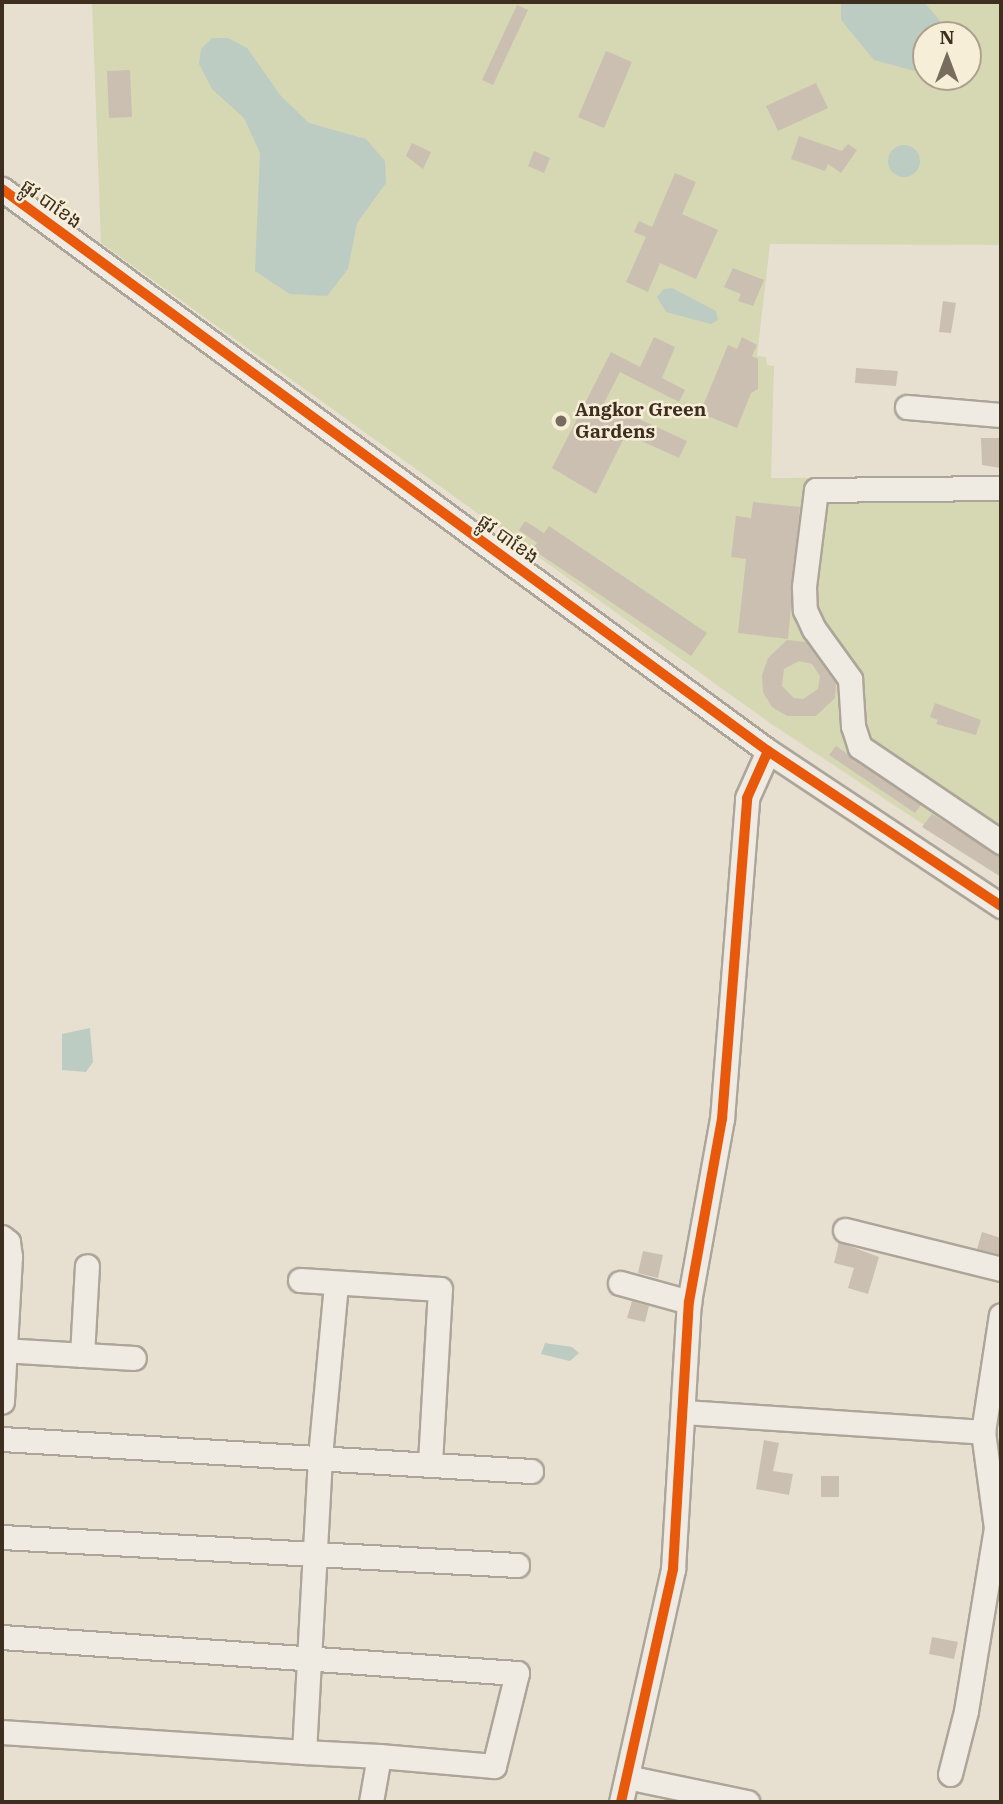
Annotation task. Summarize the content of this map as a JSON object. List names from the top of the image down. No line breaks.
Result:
{"streets":{"street":["ផ្លូវ បាខែង"]},"places":["Angkor Green Gardens"],"north":"top"}
